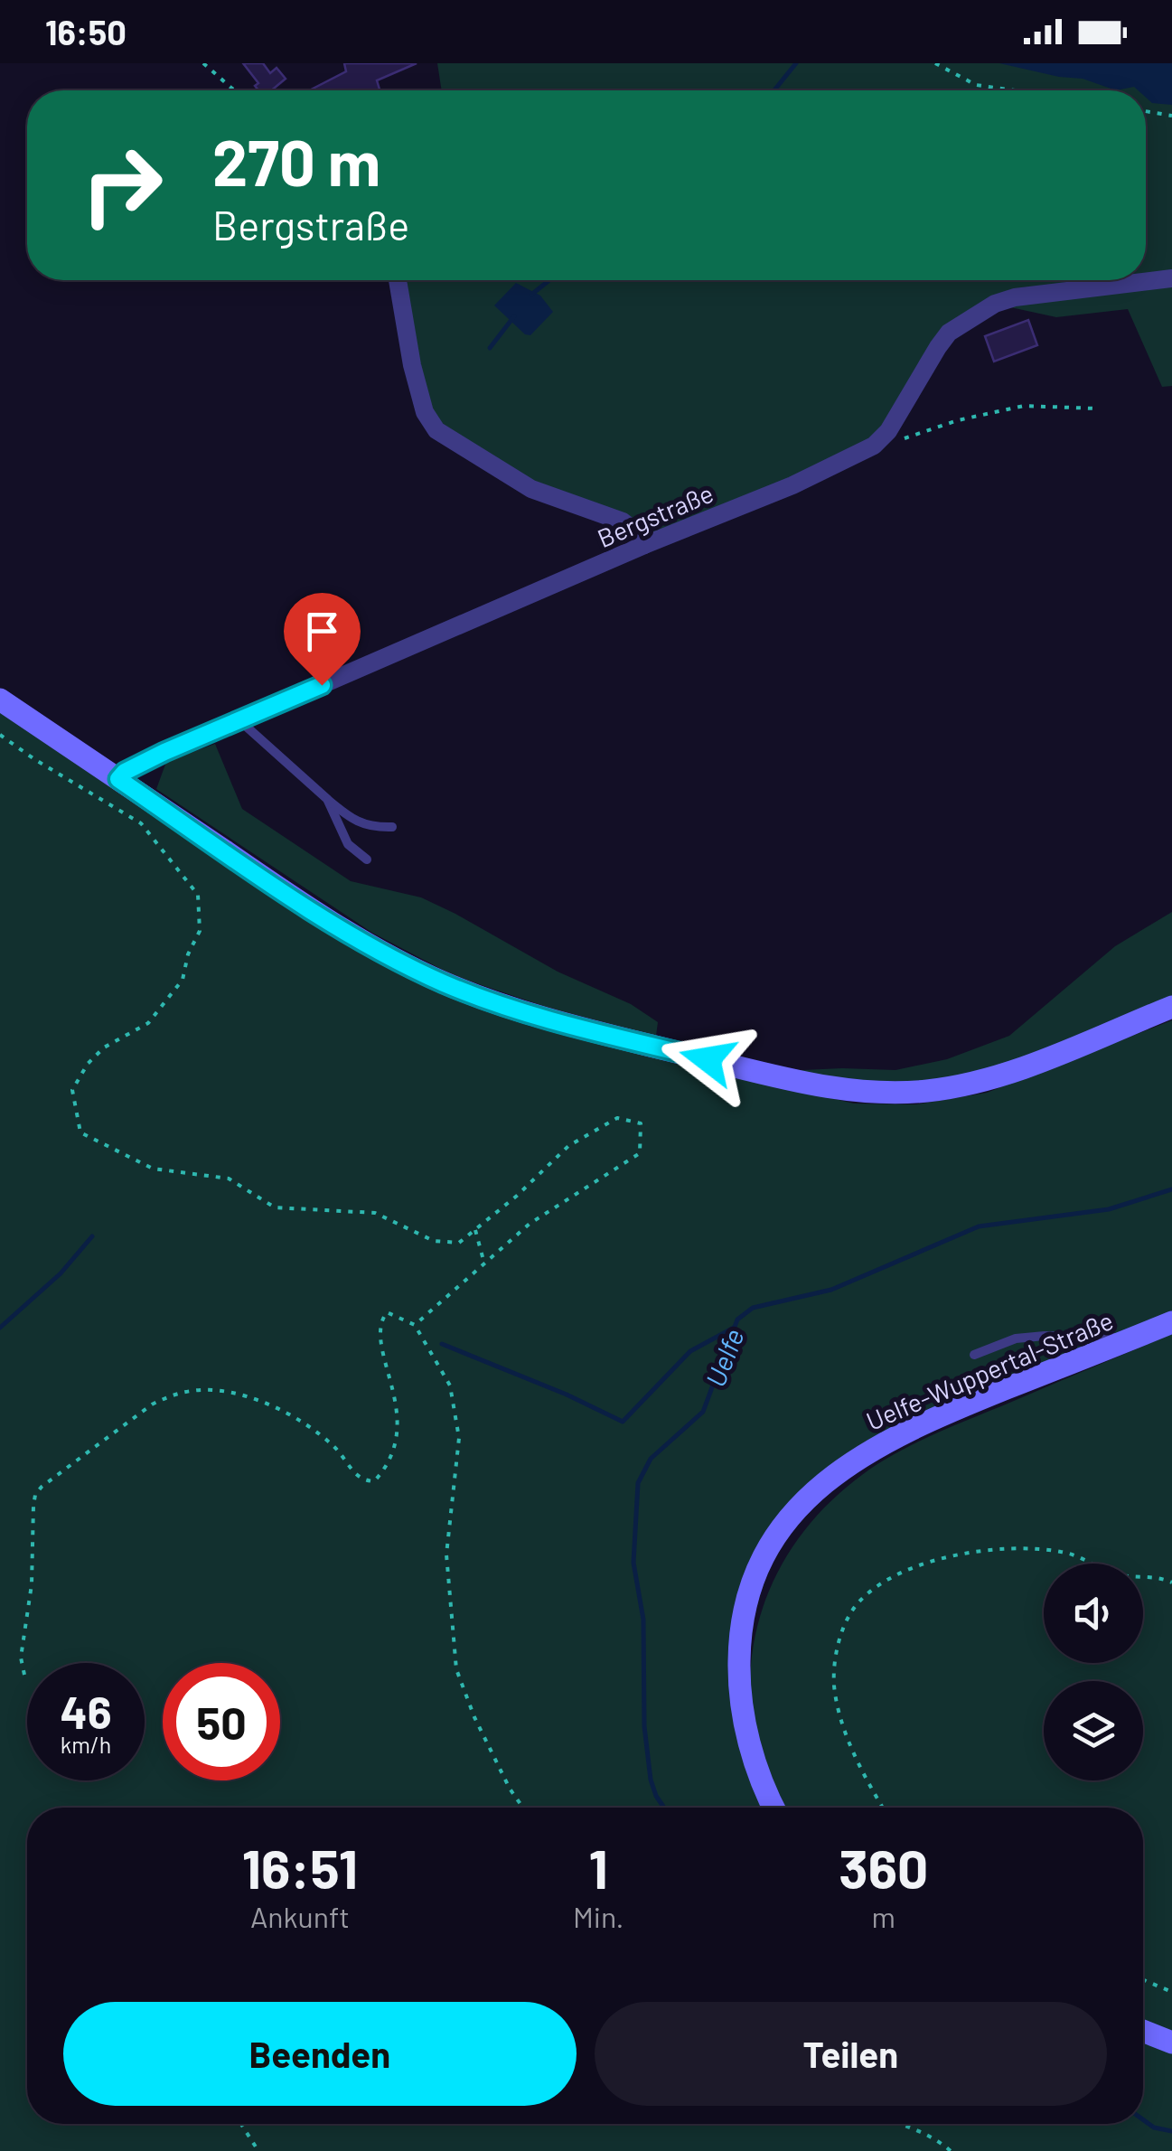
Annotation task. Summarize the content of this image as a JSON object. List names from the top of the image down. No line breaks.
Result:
{"streets":{"main road":["Uelfe-Wuppertal-Straße"],"street":["Bergstraße"]},"water":["Uelfe"],"page":{"status":"16:50","turn":["270 m","Bergstraße"],"speed":"46 km/h","limit":"50","eta":["16:51","Ankunft","1","Min.","360","m"],"buttons":["Beenden","Teilen"]}}
